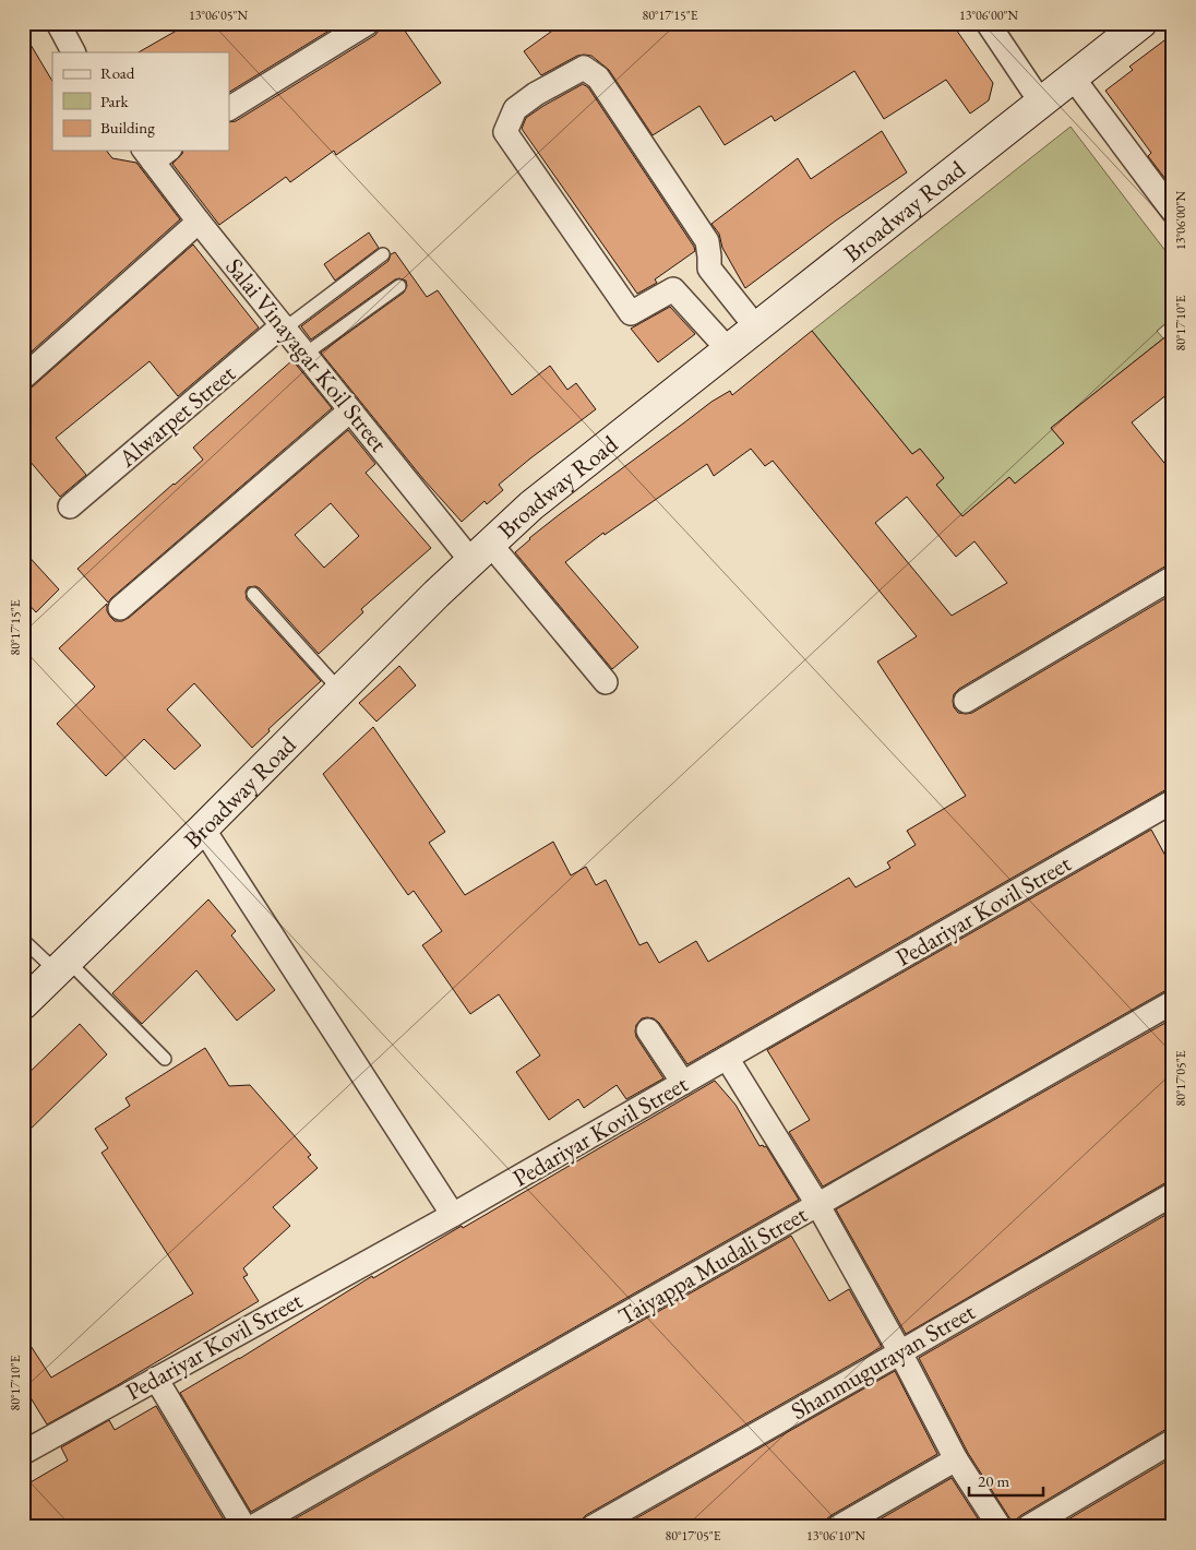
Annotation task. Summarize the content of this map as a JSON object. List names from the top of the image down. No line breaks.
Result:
{"streets":{"main road":["Broadway Road"],"street":["Salai Vinayagar Koil Street","Alwarpet Street","Pedariyar Kovil Street","Taiyappa Mudali Street","Shanmugurayan Street"]},"crossings":[["Broadway Road","Salai Vinayagar Koil Street"],["Salai Vinayagar Koil Street","Alwarpet Street"]],"legend":["Road","Park","Building"],"scale_bar":"20 m","coordinates":["13°06'05\"N","80°17'15\"E","13°06'00\"N","80°17'10\"E","80°17'05\"E","13°06'10\"N"]}
